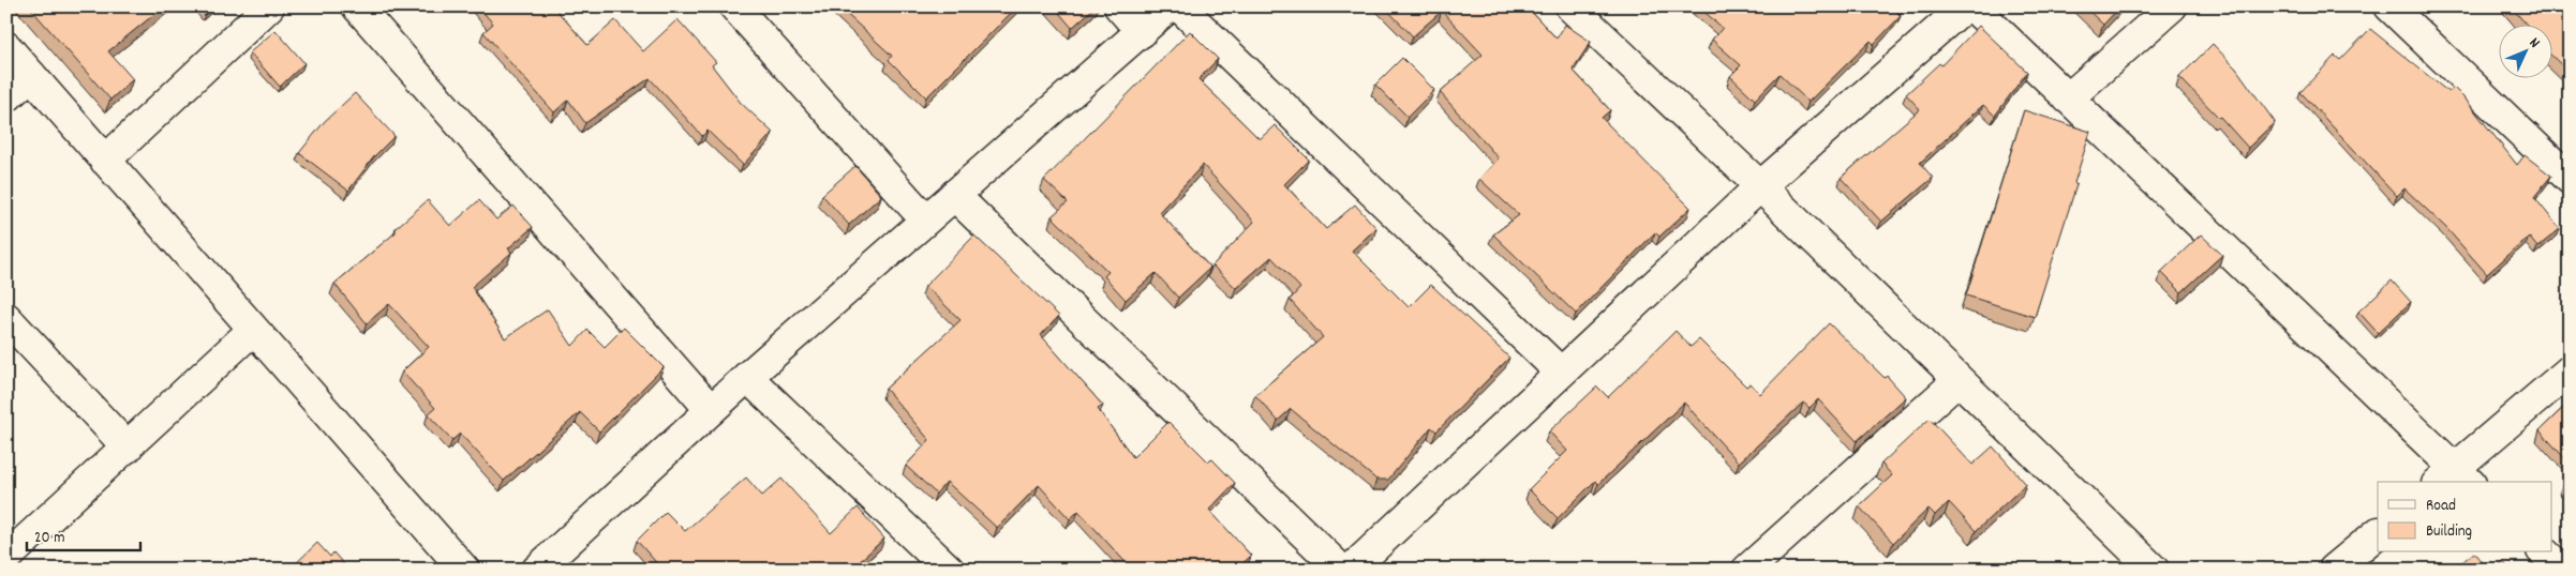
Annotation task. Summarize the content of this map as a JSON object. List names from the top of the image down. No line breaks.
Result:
{"legend":["Road","Building"],"scale_bar":"20 m","north":"top right"}
